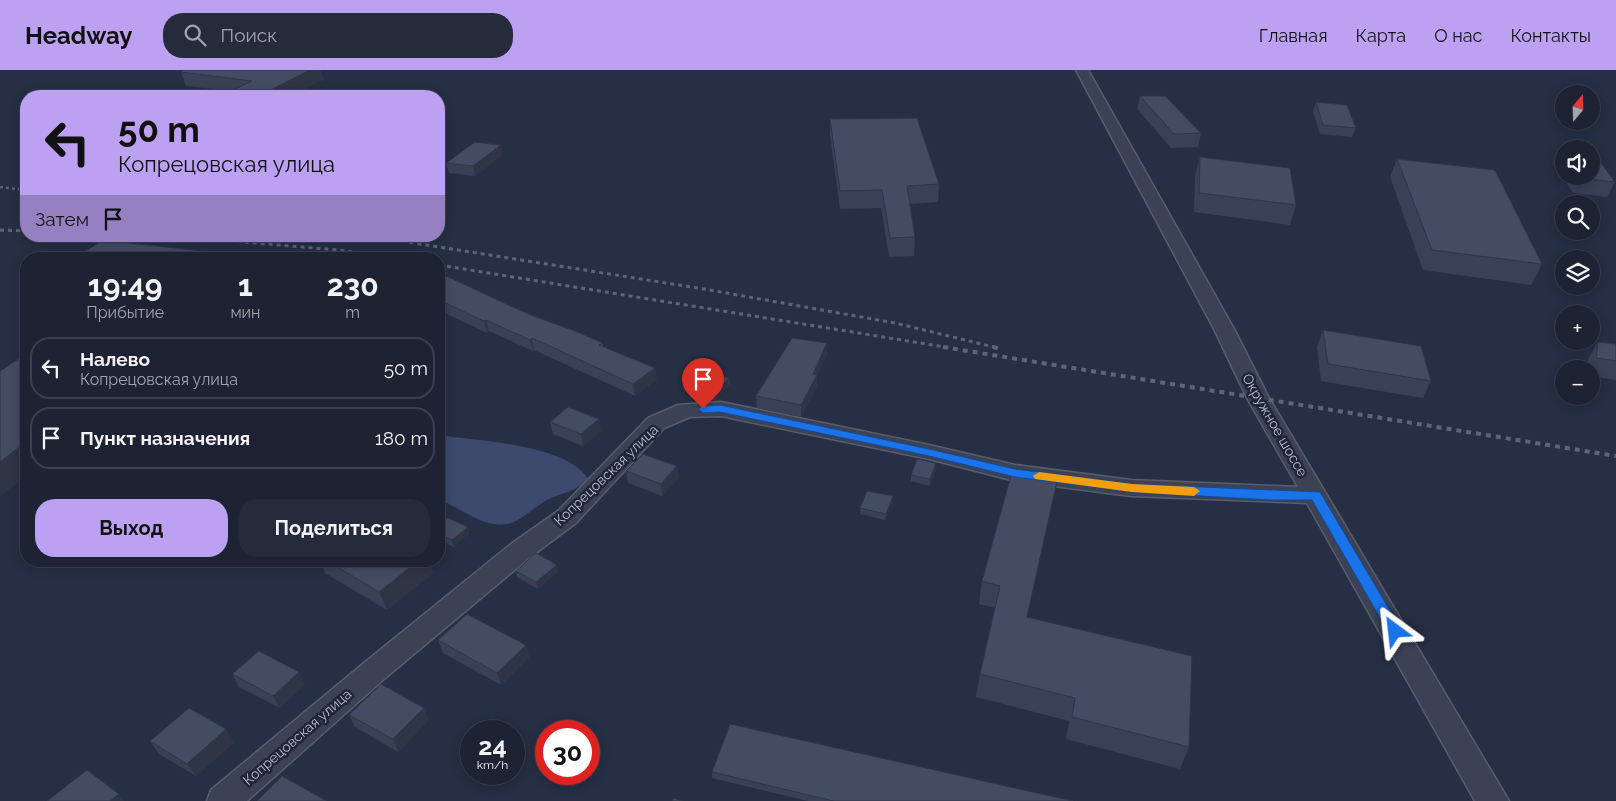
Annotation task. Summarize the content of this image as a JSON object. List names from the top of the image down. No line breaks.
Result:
{"streets":{"street":["Окружное шоссе","Копрецовская улица"]},"crossings":[["Окружное шоссе","Копрецовская улица"]],"north":"top","page":{"header":"Headway","search":"Поиск","nav":["Главная","Карта","О нас","Контакты"],"map_buttons":["+","−"],"turn":["50 m","Копрецовская улица"],"then":"Затем","eta":["19:49","Прибытие","1","мин","230","m"],"list":[{"name":"Налево","note":"Копрецовская улица","value":"50 m"},{"name":"Пункт назначения","value":"180 m"}],"buttons":["Выход","Поделиться"],"speed":"24 km/h","limit":"30"}}
